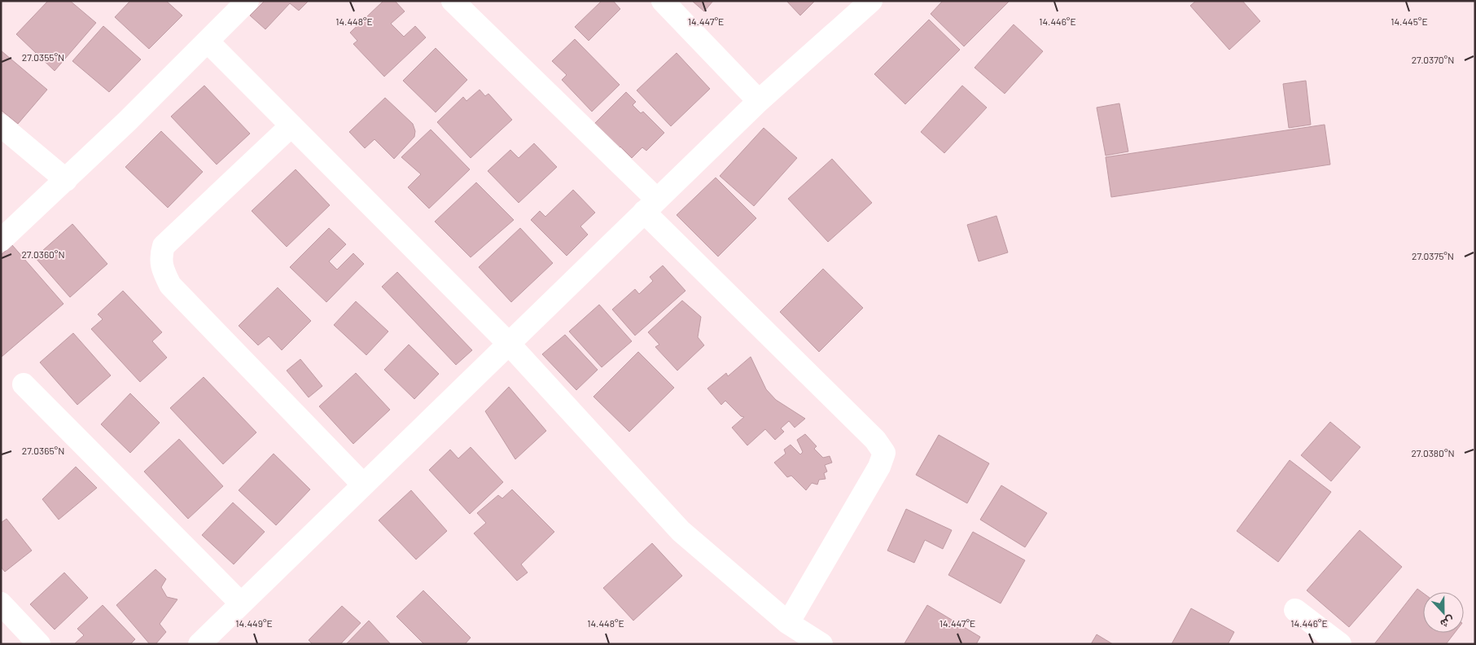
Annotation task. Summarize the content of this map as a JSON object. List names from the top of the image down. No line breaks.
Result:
{"north":"bottom","coordinates":["14.448°E","14.447°E","14.445°E","14.446°E","27.0355°N","27.0370°N","27.0360°N","27.0375°N","27.0365°N","27.0380°N","14.449°E"]}
